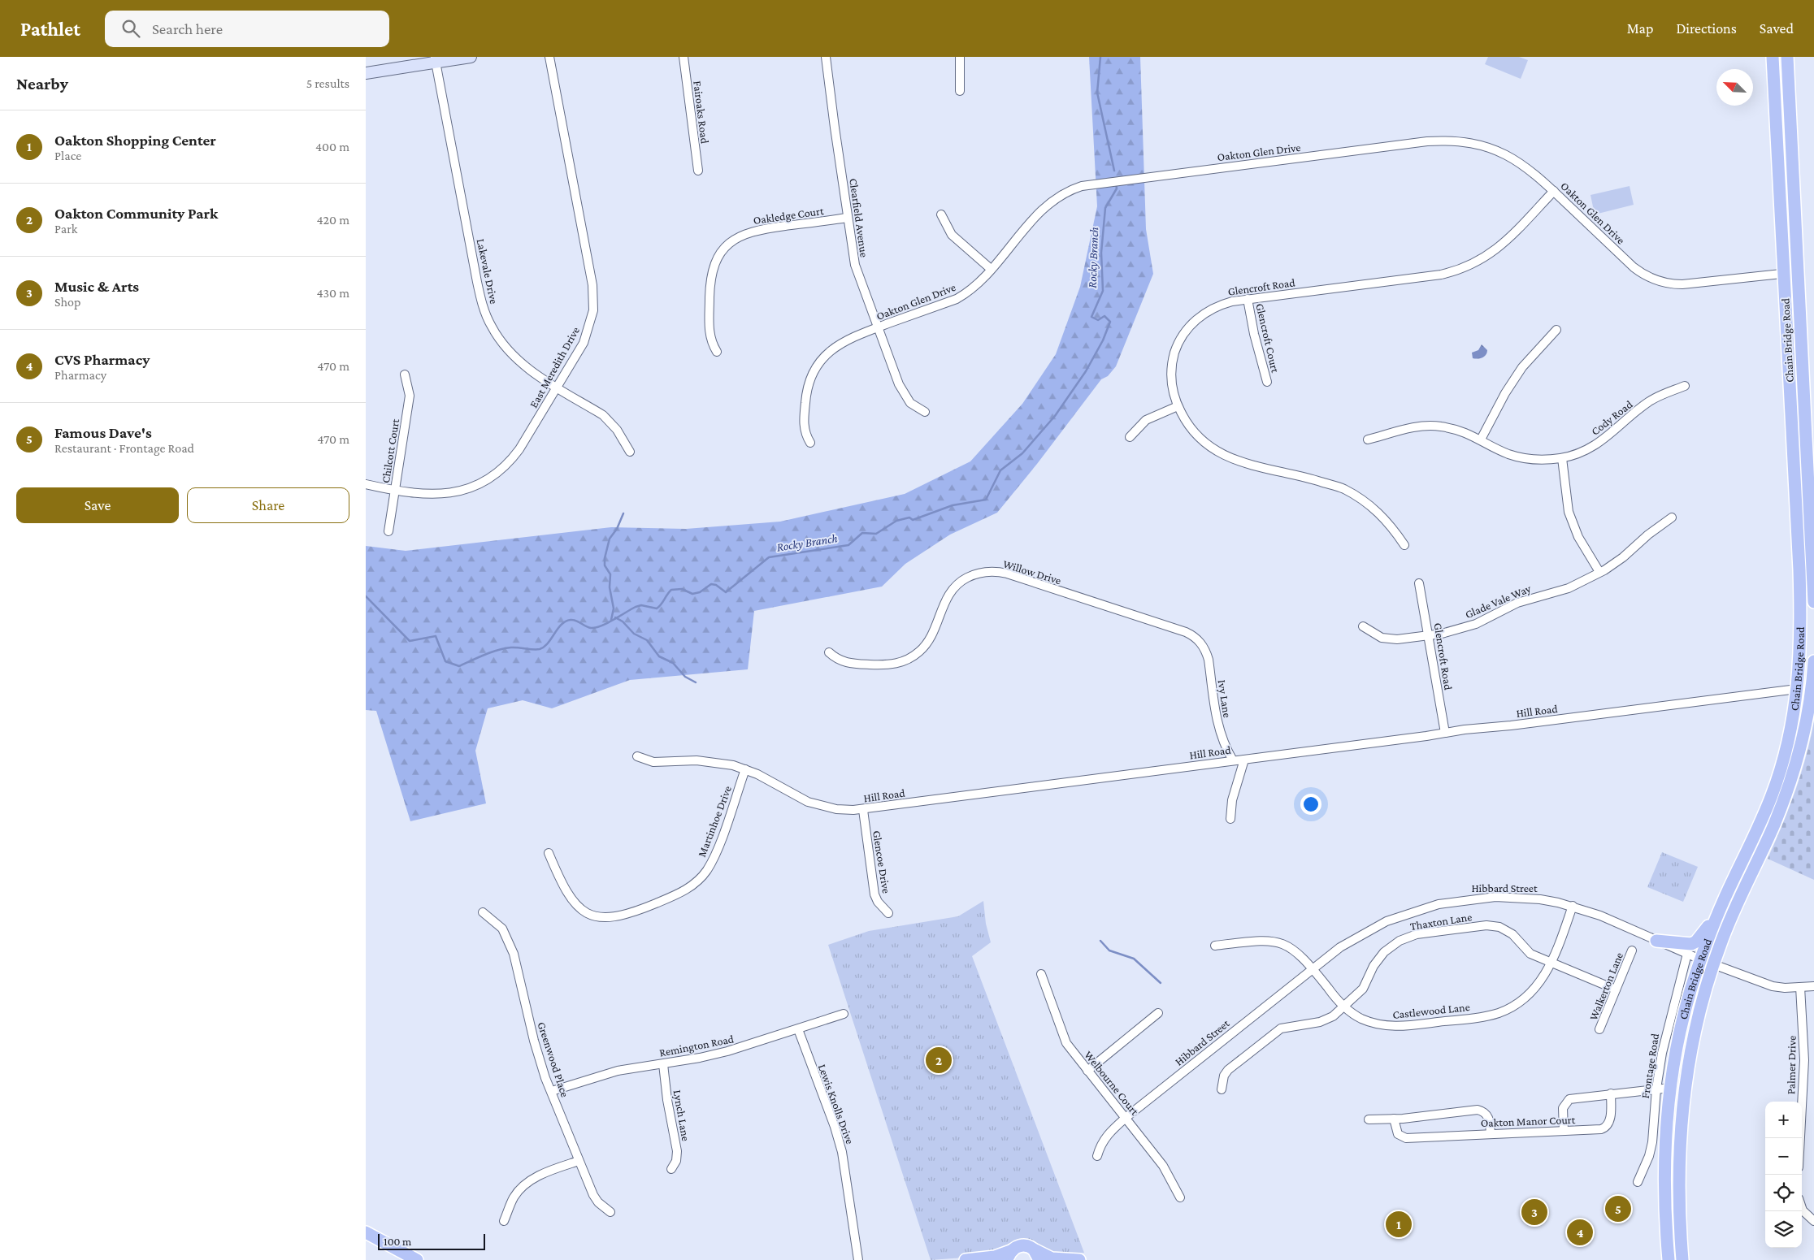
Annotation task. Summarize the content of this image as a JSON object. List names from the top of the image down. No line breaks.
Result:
{"streets":{"main road":["Chain Bridge Road"],"street":["Fairoaks Road","Oakton Glen Drive","Oakledge Court","Clearfield Avenue","Lakevale Drive","Glencroft Road","Glencroft Court","East Meredith Drive","Cody Road","Chilcott Court","Willow Drive","Glade Vale Way","Ivy Lane","Hill Road","Martinhoe Drive","Glencoe Drive","Hibbard Street","Thaxton Lane","Walkerton Lane","Castlewood Lane","Remington Road","Greenwood Place","Palmer Drive","Frontage Road","Welbourne Court","Lewis Knolls Drive","Lynch Lane","Oakton Manor Court"]},"crossings":[["Oakton Glen Drive","Clearfield Avenue"],["Oakton Glen Drive","Glencroft Road"],["Oakton Glen Drive","Chain Bridge Road"],["Oakledge Court","Clearfield Avenue"],["Lakevale Drive","East Meredith Drive"],["Glencroft Road","Glencroft Court"],["Glencroft Road","Glade Vale Way"],["Glencroft Road","Hill Road"],["Chain Bridge Road","Hill Road"],["Chain Bridge Road","Hibbard Street"],["East Meredith Drive","Chilcott Court"],["Willow Drive","Ivy Lane"],["Ivy Lane","Hill Road"],["Hill Road","Martinhoe Drive"],["Hill Road","Glencoe Drive"],["Hibbard Street","Castlewood Lane"],["Hibbard Street","Palmer Drive"],["Hibbard Street","Frontage Road"],["Hibbard Street","Welbourne Court"],["Thaxton Lane","Walkerton Lane"],["Thaxton Lane","Castlewood Lane"],["Remington Road","Greenwood Place"],["Remington Road","Lewis Knolls Drive"],["Remington Road","Lynch Lane"]],"water":["Rocky Branch"],"scale_bar":"100 m","north":"top left","page":{"header":"Pathlet","search":"Search here","nav":["Map","Directions","Saved"],"heading":["Nearby","5 results"],"list":[{"mark":"1","name":"Oakton Shopping Center","note":"Place","value":"400 m"},{"mark":"2","name":"Oakton Community Park","note":"Park","value":"420 m"},{"mark":"3","name":"Music & Arts","note":"Shop","value":"430 m"},{"mark":"4","name":"CVS Pharmacy","note":"Pharmacy","value":"470 m"},{"mark":"5","name":"Famous Dave's","note":"Restaurant · Frontage Road","value":"470 m"}],"buttons":["Save","Share"],"pins":["2","5","3","1","4"],"map_buttons":["+","−"],"scale":"100 m"}}
